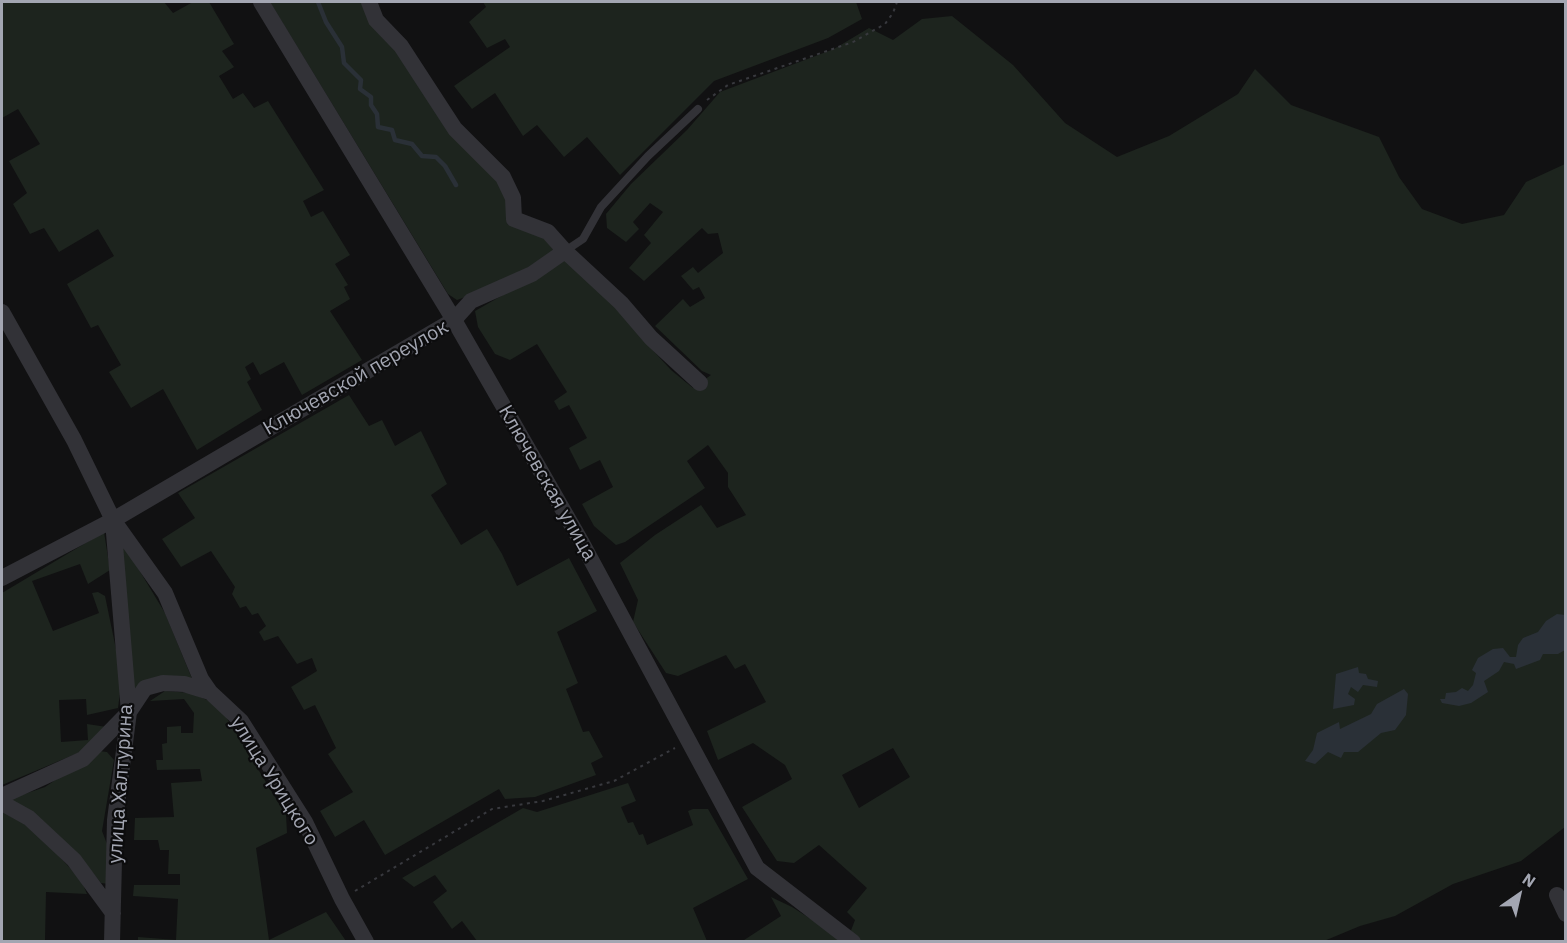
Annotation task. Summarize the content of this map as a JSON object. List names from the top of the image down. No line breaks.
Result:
{"streets":{"street":["Ключевской переулок","Ключевская улица","улица Урицкого","улица Халтурина"]},"crossings":[["Ключевской переулок","Ключевская улица"],["Ключевской переулок","улица Урицкого"],["Ключевской переулок","улица Халтурина"],["улица Урицкого","улица Халтурина"]],"north":"top right"}
